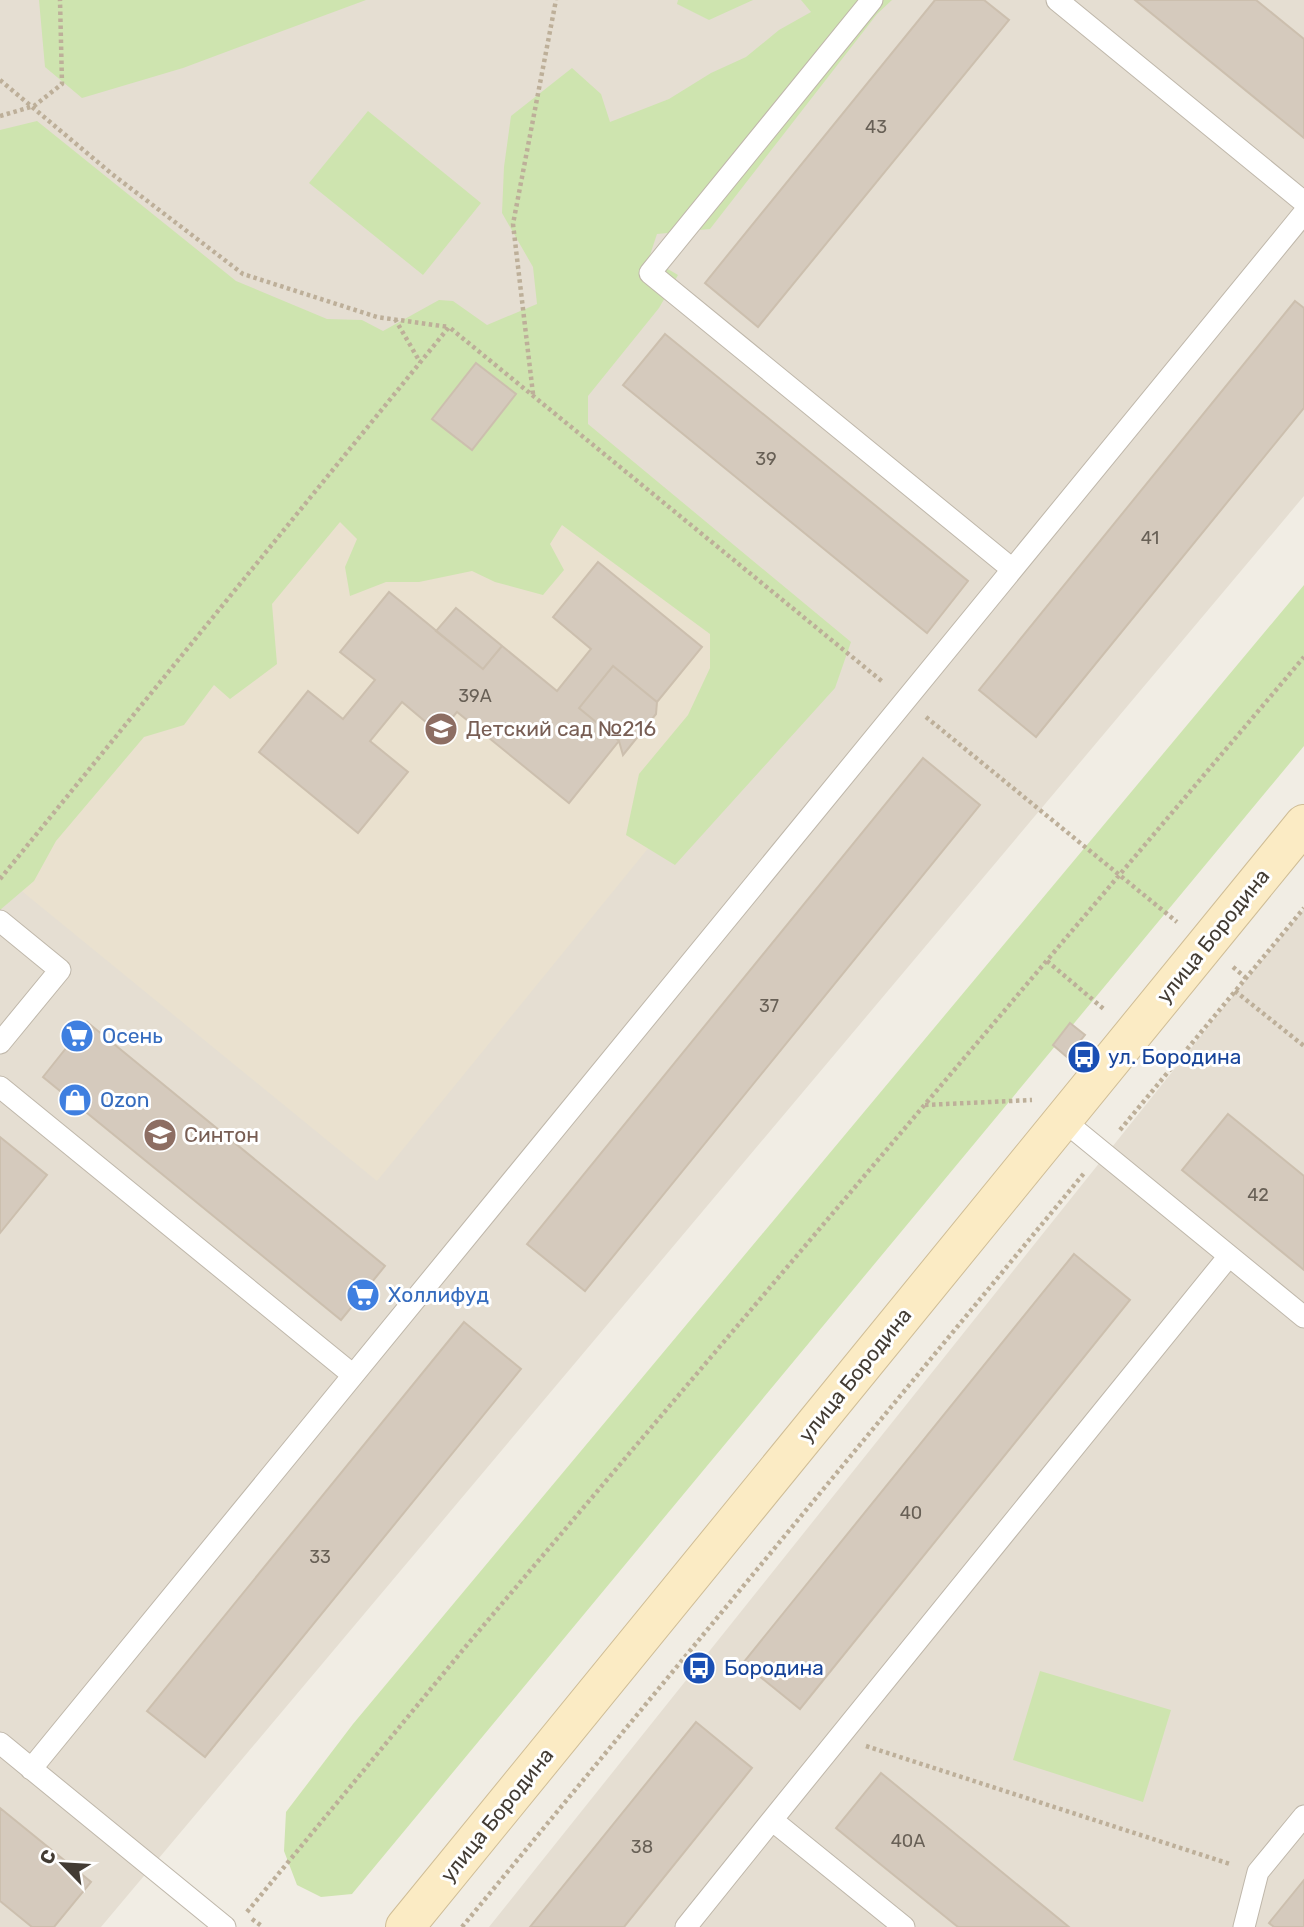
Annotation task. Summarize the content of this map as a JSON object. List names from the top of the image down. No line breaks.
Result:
{"streets":{"street":["улица Бородина"]},"places":{"school or university":["Детский сад №216","Синтон"],"supermarket":["Осень","Холлифуд"],"bus stop":["ул. Бородина","Бородина"],"shop":["Ozon"]},"house_numbers":["43","39","41","39А","37","42","40","33","40А","38"],"north":"top left"}
